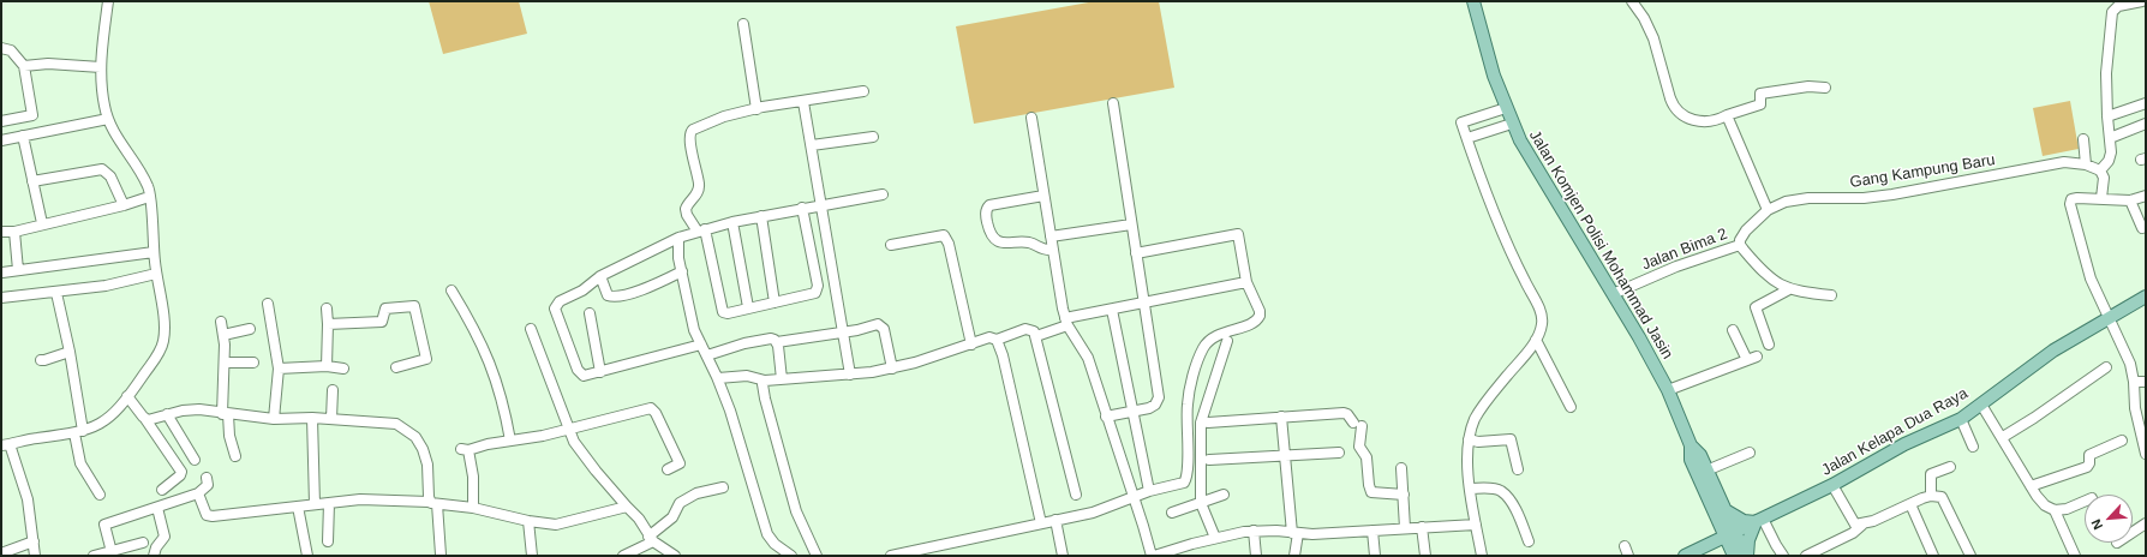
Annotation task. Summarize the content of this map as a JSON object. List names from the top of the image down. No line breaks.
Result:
{"streets":{"main road":["Jalan Komjen Polisi Mohammad Jasin","Jalan Kelapa Dua Raya"],"street":["Gang Kampung Baru","Jalan Bima 2"]},"crossings":[["Jalan Komjen Polisi Mohammad Jasin","Jalan Bima 2"],["Jalan Komjen Polisi Mohammad Jasin","Jalan Kelapa Dua Raya"]],"north":"bottom left"}
